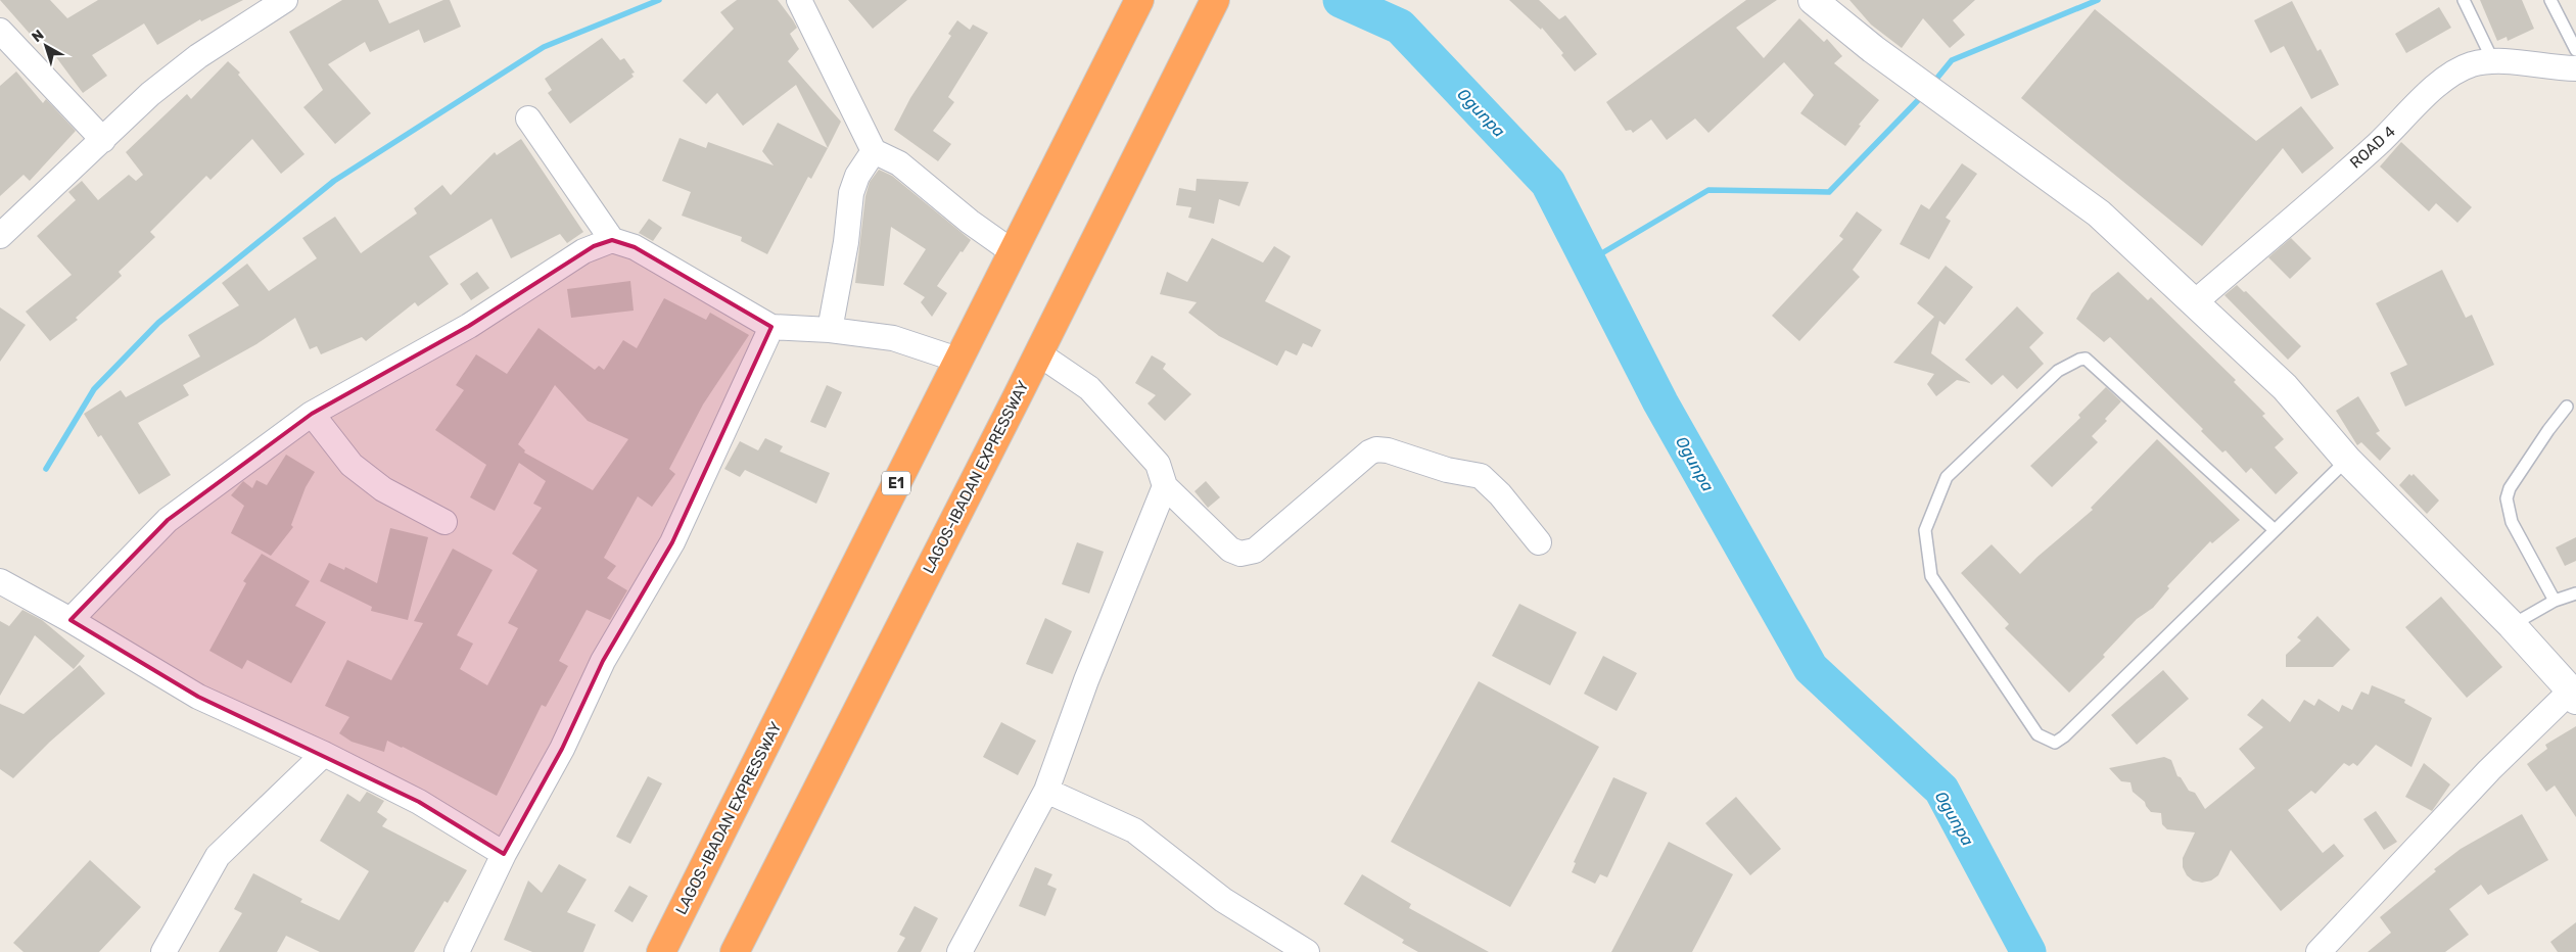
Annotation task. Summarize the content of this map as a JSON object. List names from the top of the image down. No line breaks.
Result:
{"streets":{"highway":["LAGOS-IBADAN EXPRESSWAY","E1"],"street":["ROAD 4"]},"water":["Ogunpa"],"north":"top left"}
